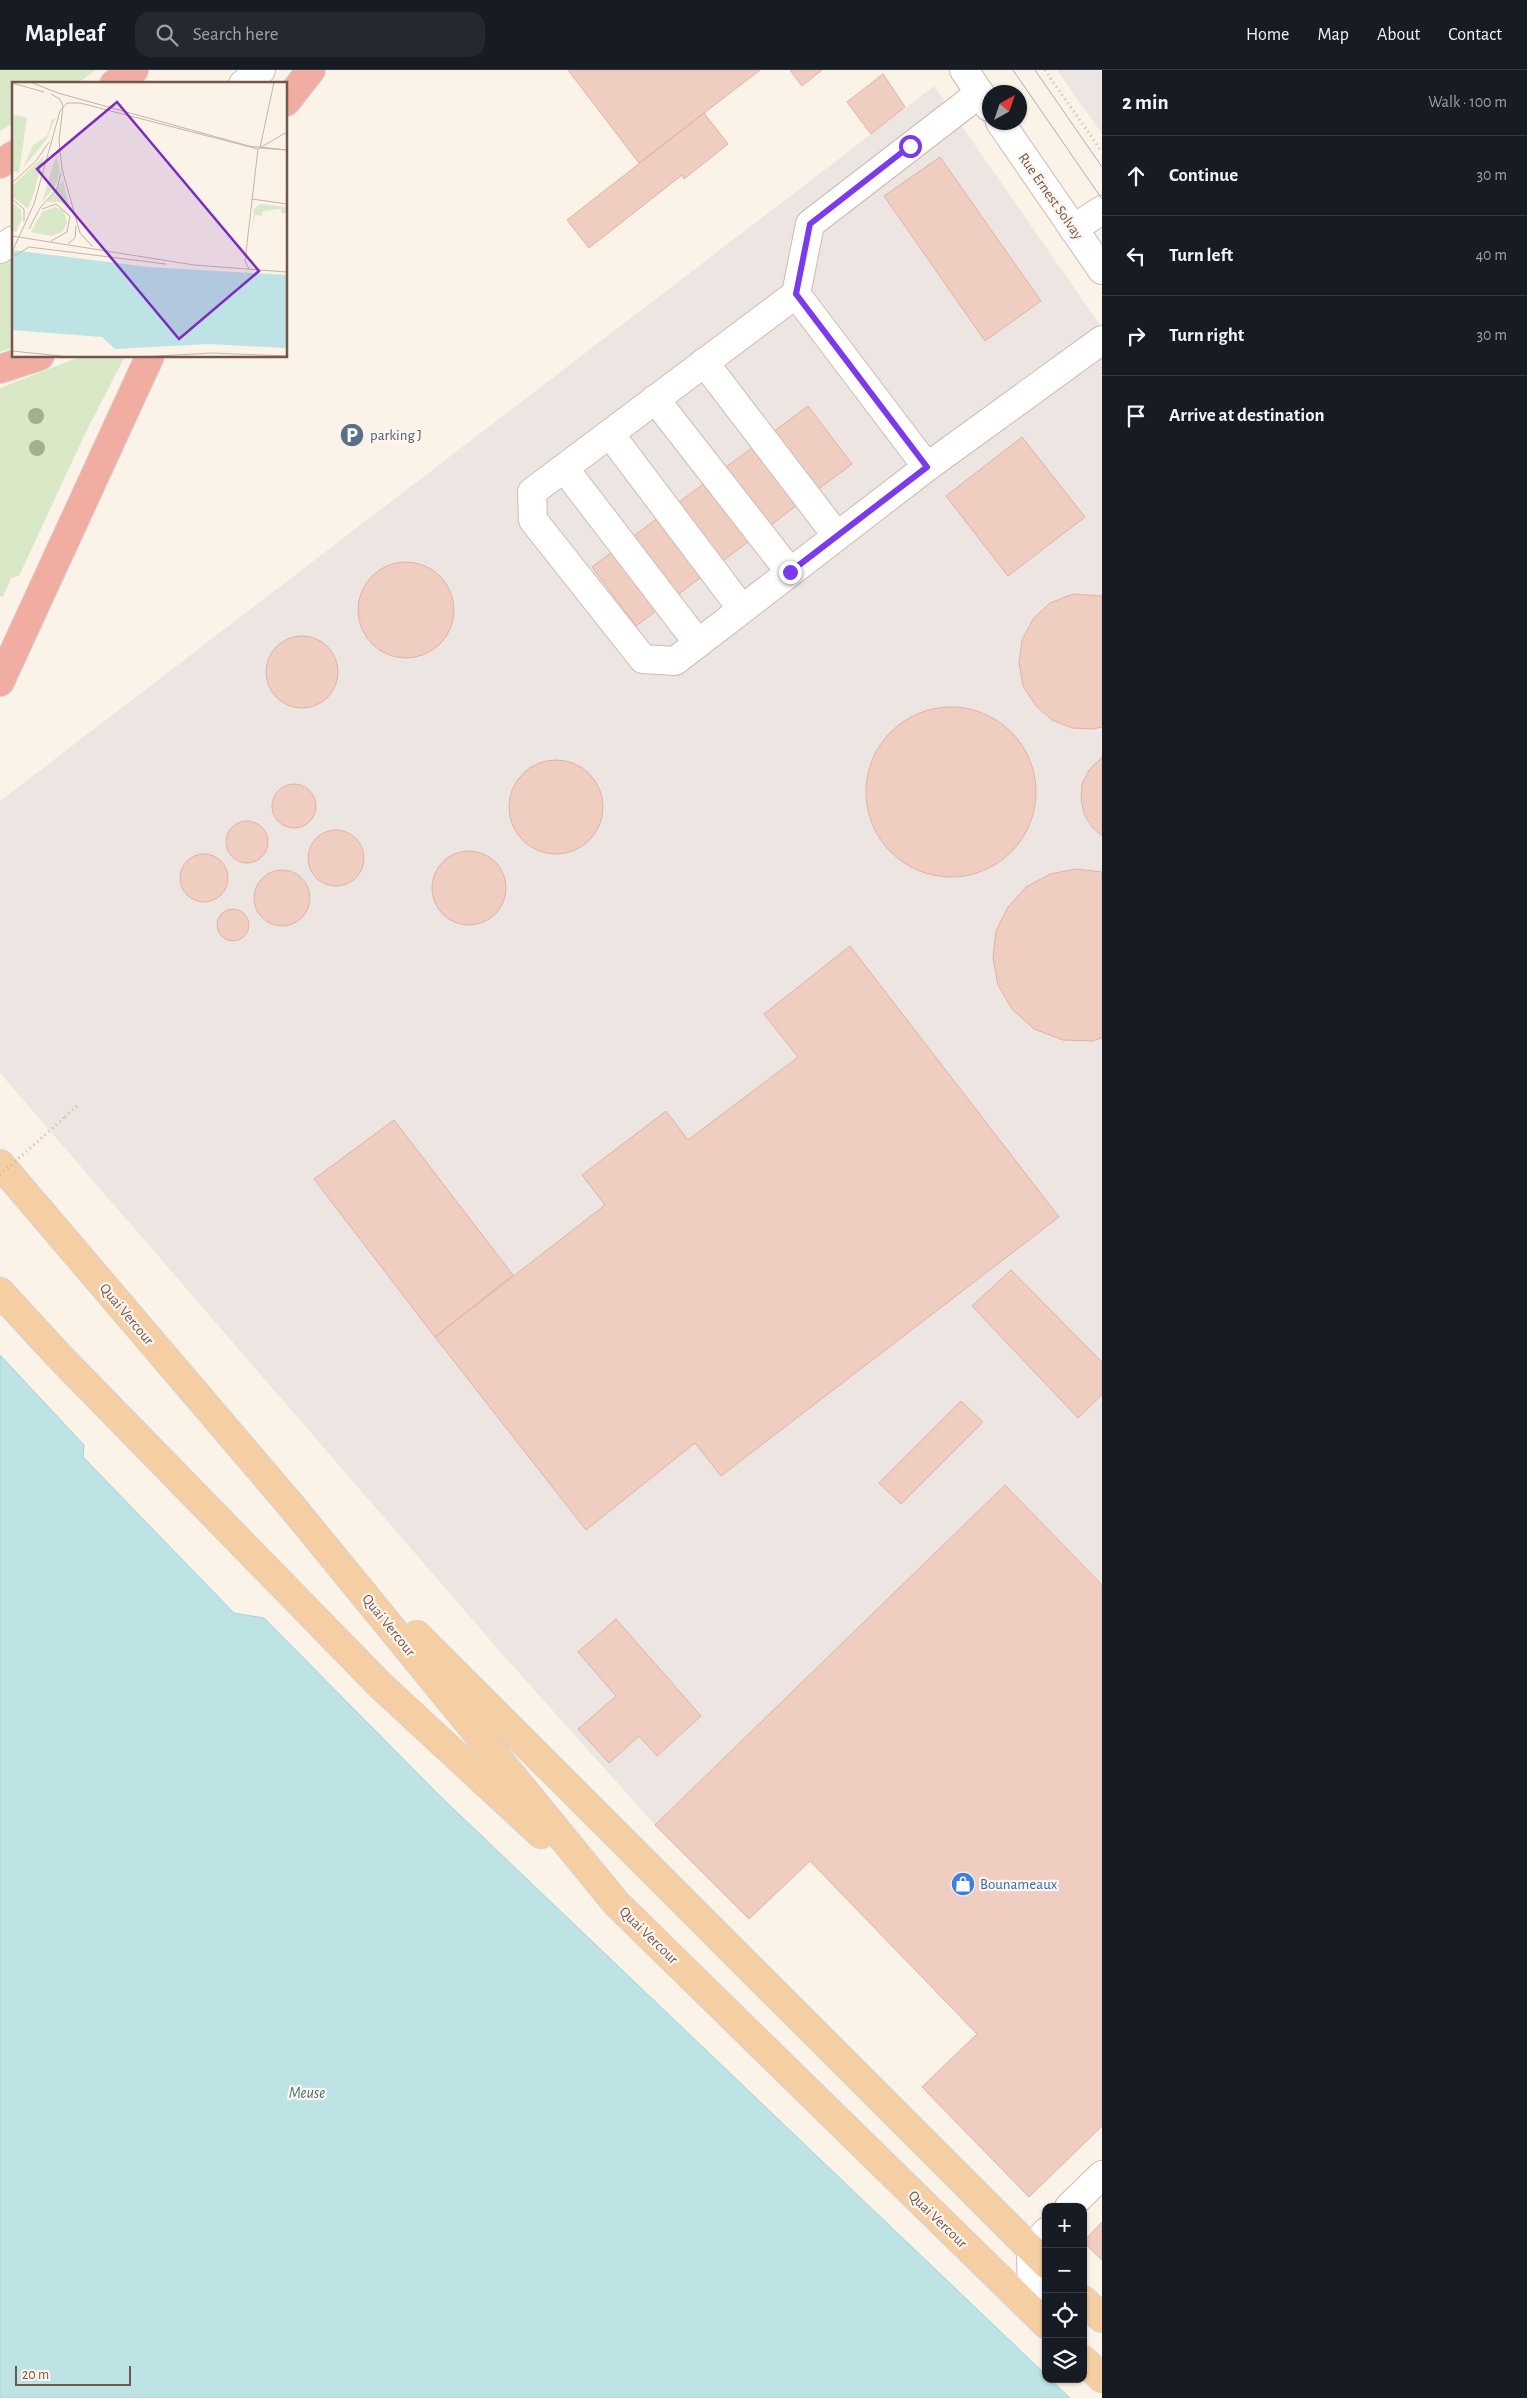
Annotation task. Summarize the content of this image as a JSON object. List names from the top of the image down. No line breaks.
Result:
{"streets":{"main road":["Quai Vercour"],"street":["Rue Ernest Solvay"]},"water":["Meuse"],"places":{"parking":["parking J"],"shop":["Bounameaux"]},"scale_bar":"20 m","north":"top right","page":{"header":"Mapleaf","search":"Search here","nav":["Home","Map","About","Contact"],"heading":["2 min","Walk · 100 m"],"list":[["Continue","30 m"],["Turn left","40 m"],["Turn right","30 m"],"Arrive at destination"],"map_buttons":["+","−"],"scale":"20 m"}}
